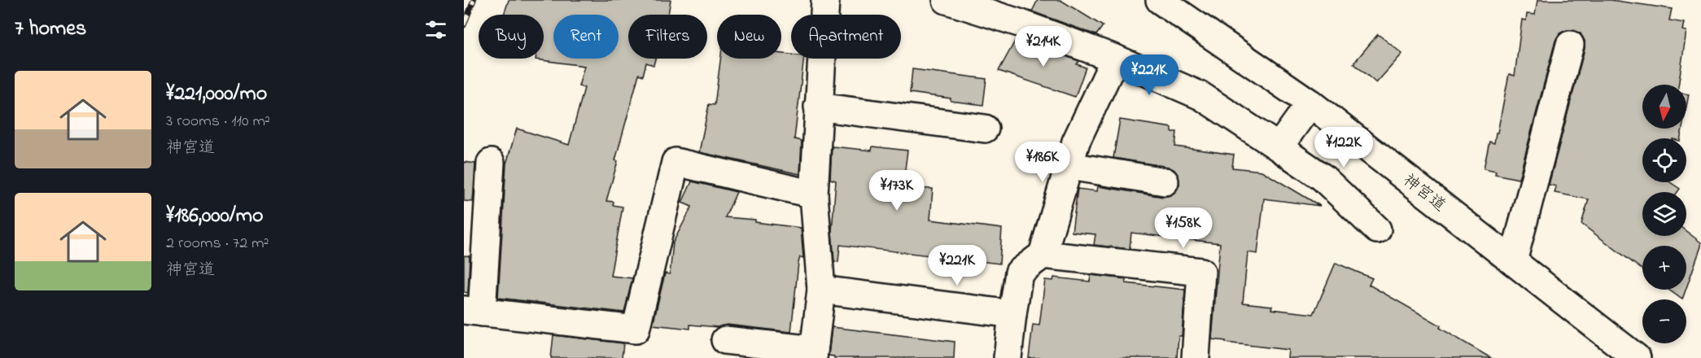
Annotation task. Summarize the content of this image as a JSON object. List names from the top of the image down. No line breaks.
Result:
{"streets":{"street":["神宮道"]},"north":"bottom","page":{"heading":"7 homes","chip":["Buy","Rent","Filters","New","Apartment"],"price":["¥214K","¥221K","¥122K","¥186K","¥173K","¥158K","¥221K"],"list":[{"name":"¥221,000/mo","note":"3 rooms · 110 m² · 神宮道"},{"name":"¥186,000/mo","note":"2 rooms · 72 m² · 神宮道"}],"map_buttons":["+","−"]}}
